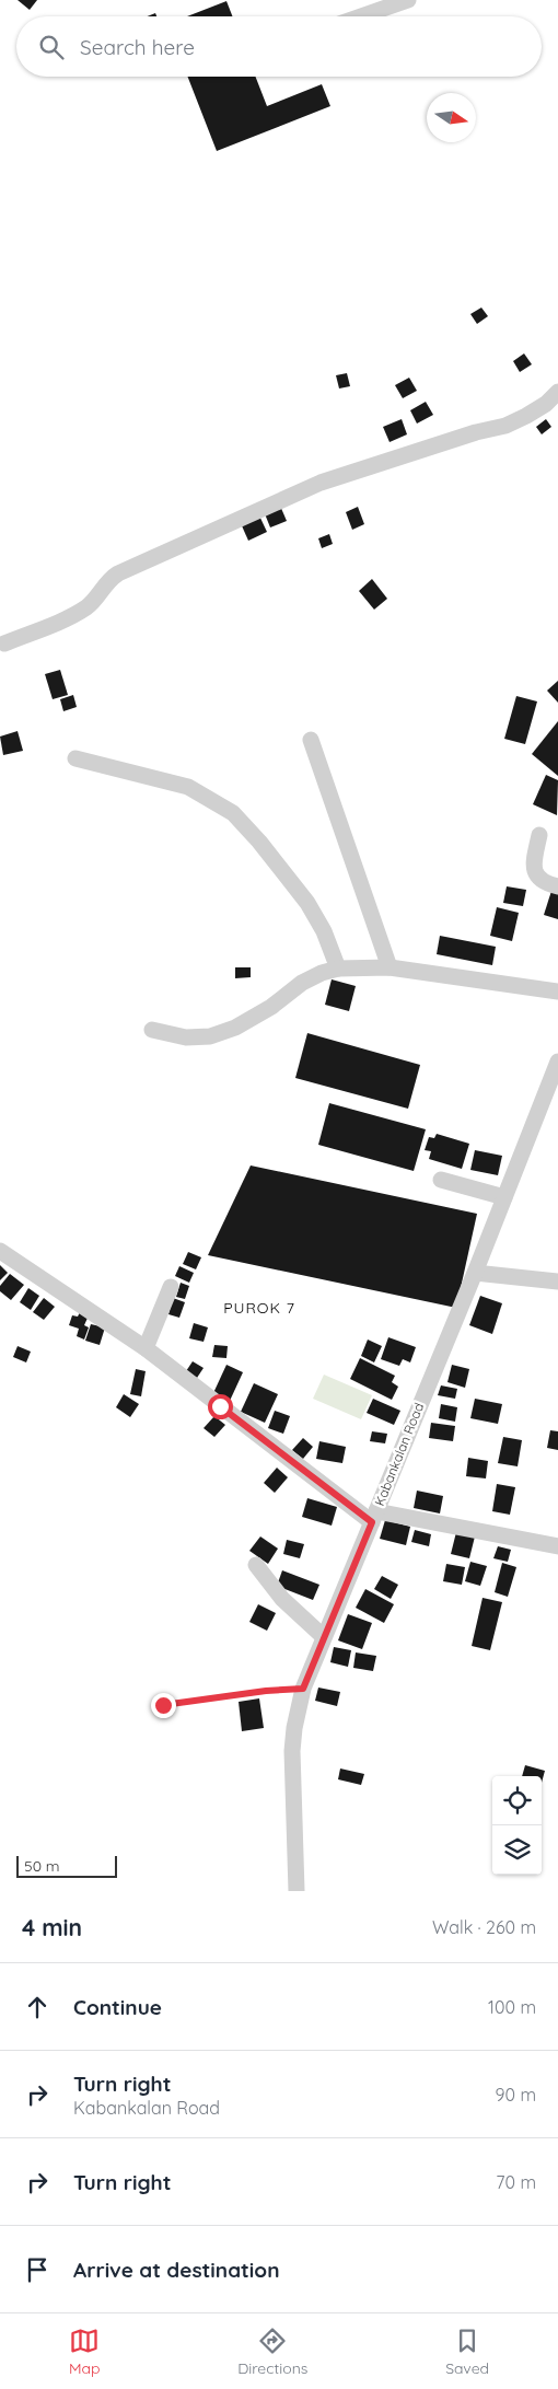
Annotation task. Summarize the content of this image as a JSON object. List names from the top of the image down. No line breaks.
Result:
{"streets":{"street":["Kabankalan Road"]},"districts":["PUROK 7"],"scale_bar":"50 m","north":"right","page":{"search":"Search here","scale":"50 m","heading":["4 min","Walk · 260 m"],"list":[["Continue","100 m"],["Turn right","Kabankalan Road","90 m"],["Turn right","70 m"],"Arrive at destination"],"nav":["Map","Directions","Saved"]}}
